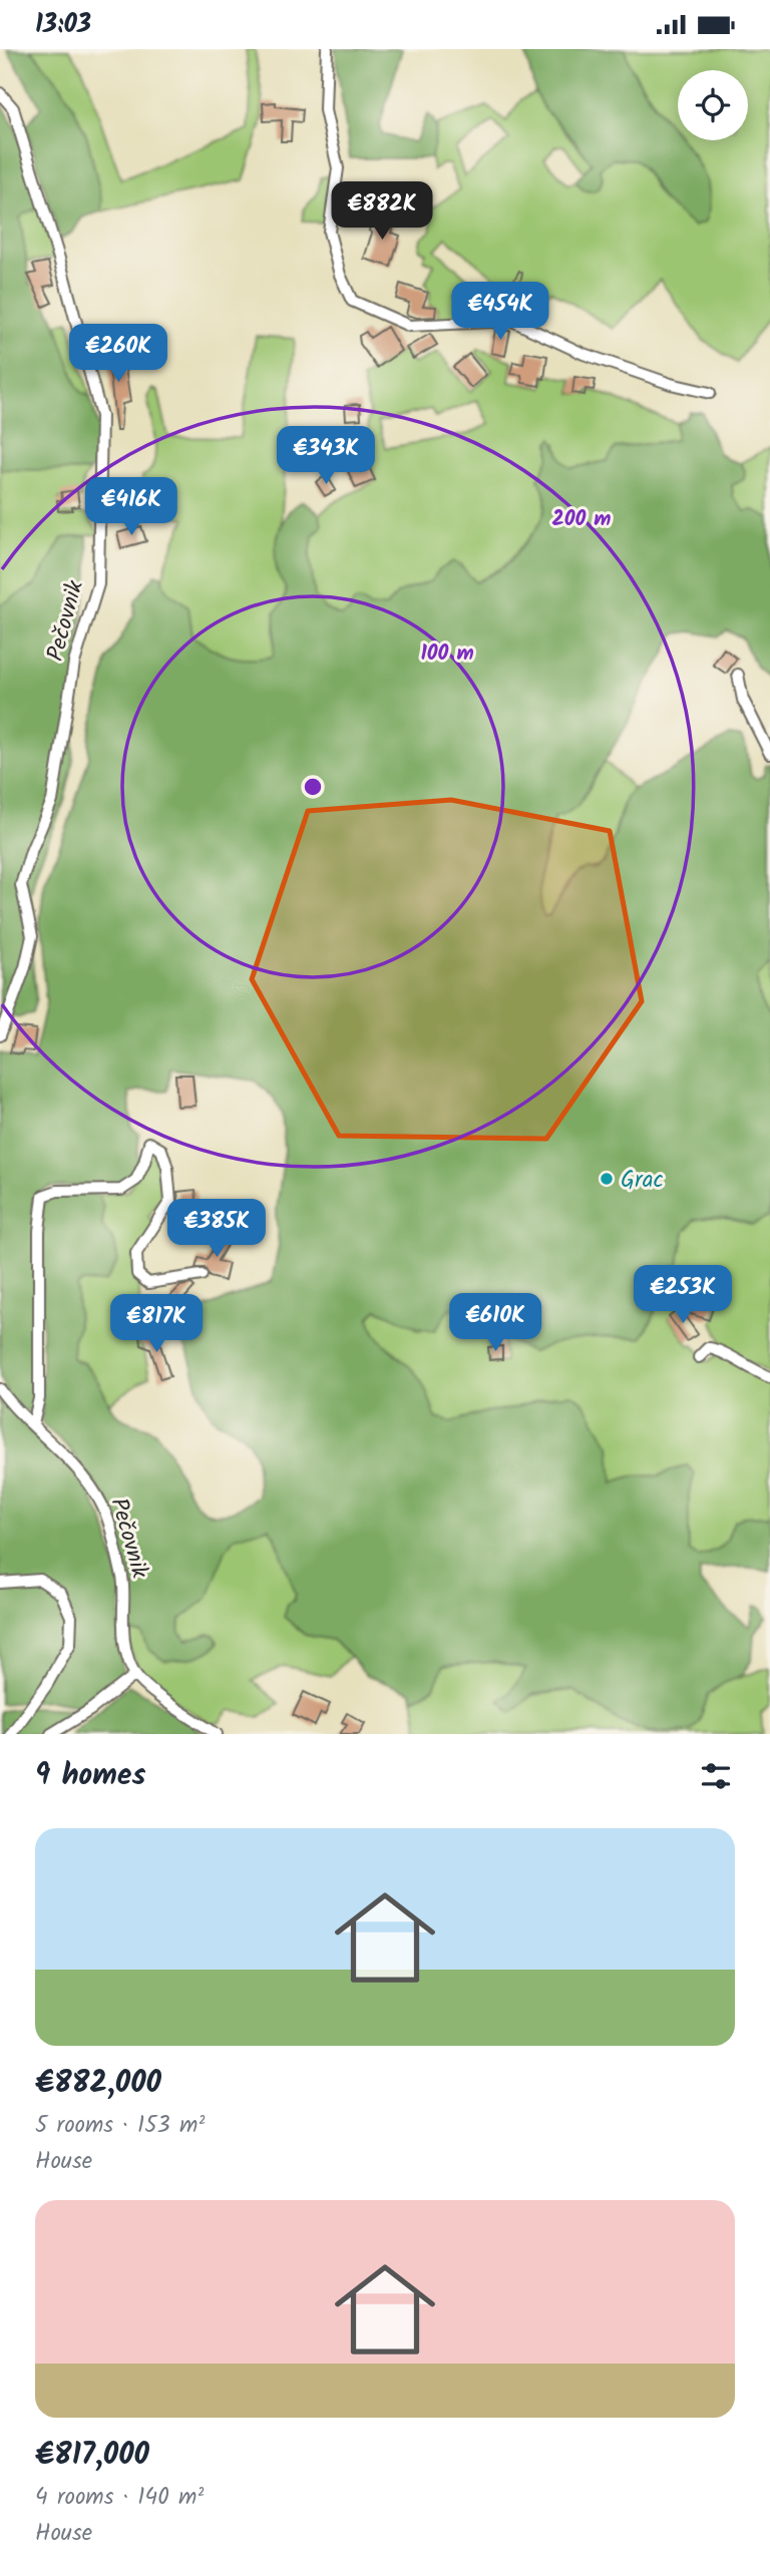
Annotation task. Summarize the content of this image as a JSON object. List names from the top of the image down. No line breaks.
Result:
{"streets":{"street":["Pečovnik"]},"places":["Grac"],"page":{"status":"13:03","price":["€882K","€454K","€260K","€343K","€416K","€385K","€253K","€610K","€817K"],"heading":"9 homes","list":[{"name":"€882,000","note":"5 rooms · 153 m² · House"},{"name":"€817,000","note":"4 rooms · 140 m² · House"}]},"rings":["200 m","100 m"]}
